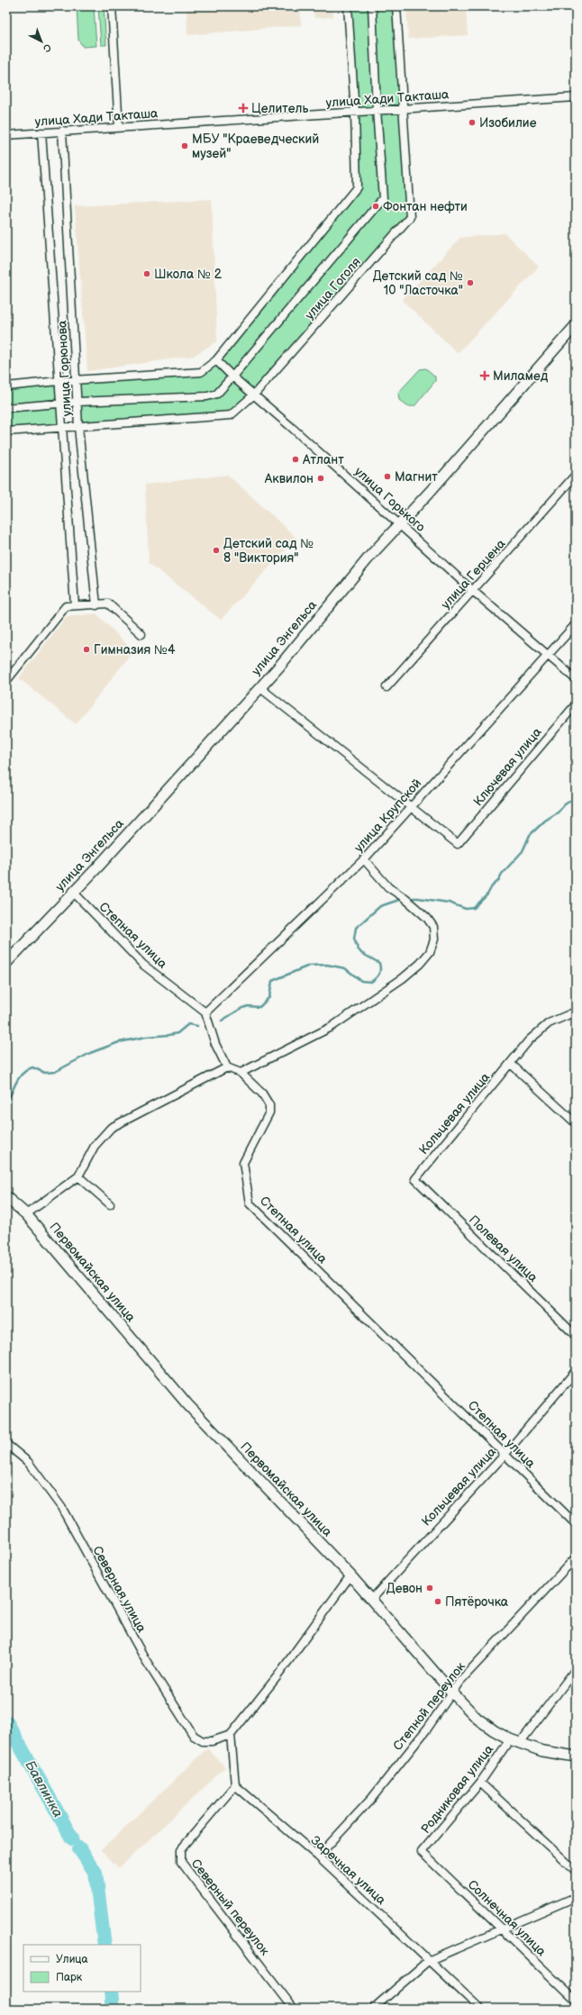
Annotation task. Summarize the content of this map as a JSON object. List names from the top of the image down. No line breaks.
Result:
{"streets":{"street":["улица Хади Такташа","улица Гоголя","улица Горюнова","улица Горького","улица Герцена","улица Энгельса","Ключевая улица","улица Крупской","Степная улица","Кольцевая улица","Полевая улица","Первомайская улица","Северная улица","Степной переулок","Родниковая улица","Заречная улица","Северный переулок","Солнечная улица"]},"crossings":[["улица Хади Такташа","улица Гоголя"],["улица Хади Такташа","улица Горюнова"],["улица Гоголя","улица Горюнова"],["улица Гоголя","улица Горького"],["улица Горького","улица Герцена"],["улица Горького","улица Энгельса"],["улица Горького","улица Крупской"],["улица Энгельса","Степная улица"],["Ключевая улица","улица Крупской"],["улица Крупской","Степная улица"],["Степная улица","Кольцевая улица"],["Кольцевая улица","Полевая улица"],["Кольцевая улица","Первомайская улица"],["Первомайская улица","Степной переулок"],["Первомайская улица","Родниковая улица"],["Степной переулок","Заречная улица"],["Родниковая улица","Солнечная улица"],["Заречная улица","Северный переулок"]],"water":["Бавлинка"],"places":{"health":["Целитель","Миламед"],"other":["Изобилие","МБУ \"Краеведческий музей\"","Фонтан нефти","Школа № 2","Детский сад № 10 \"Ласточка\"","Атлант","Магнит","Аквилон","Детский сад № 8 \"Виктория\"","Гимназия №4","Девон","Пятёрочка"]},"legend":["Улица","Парк"],"north":"bottom right"}
